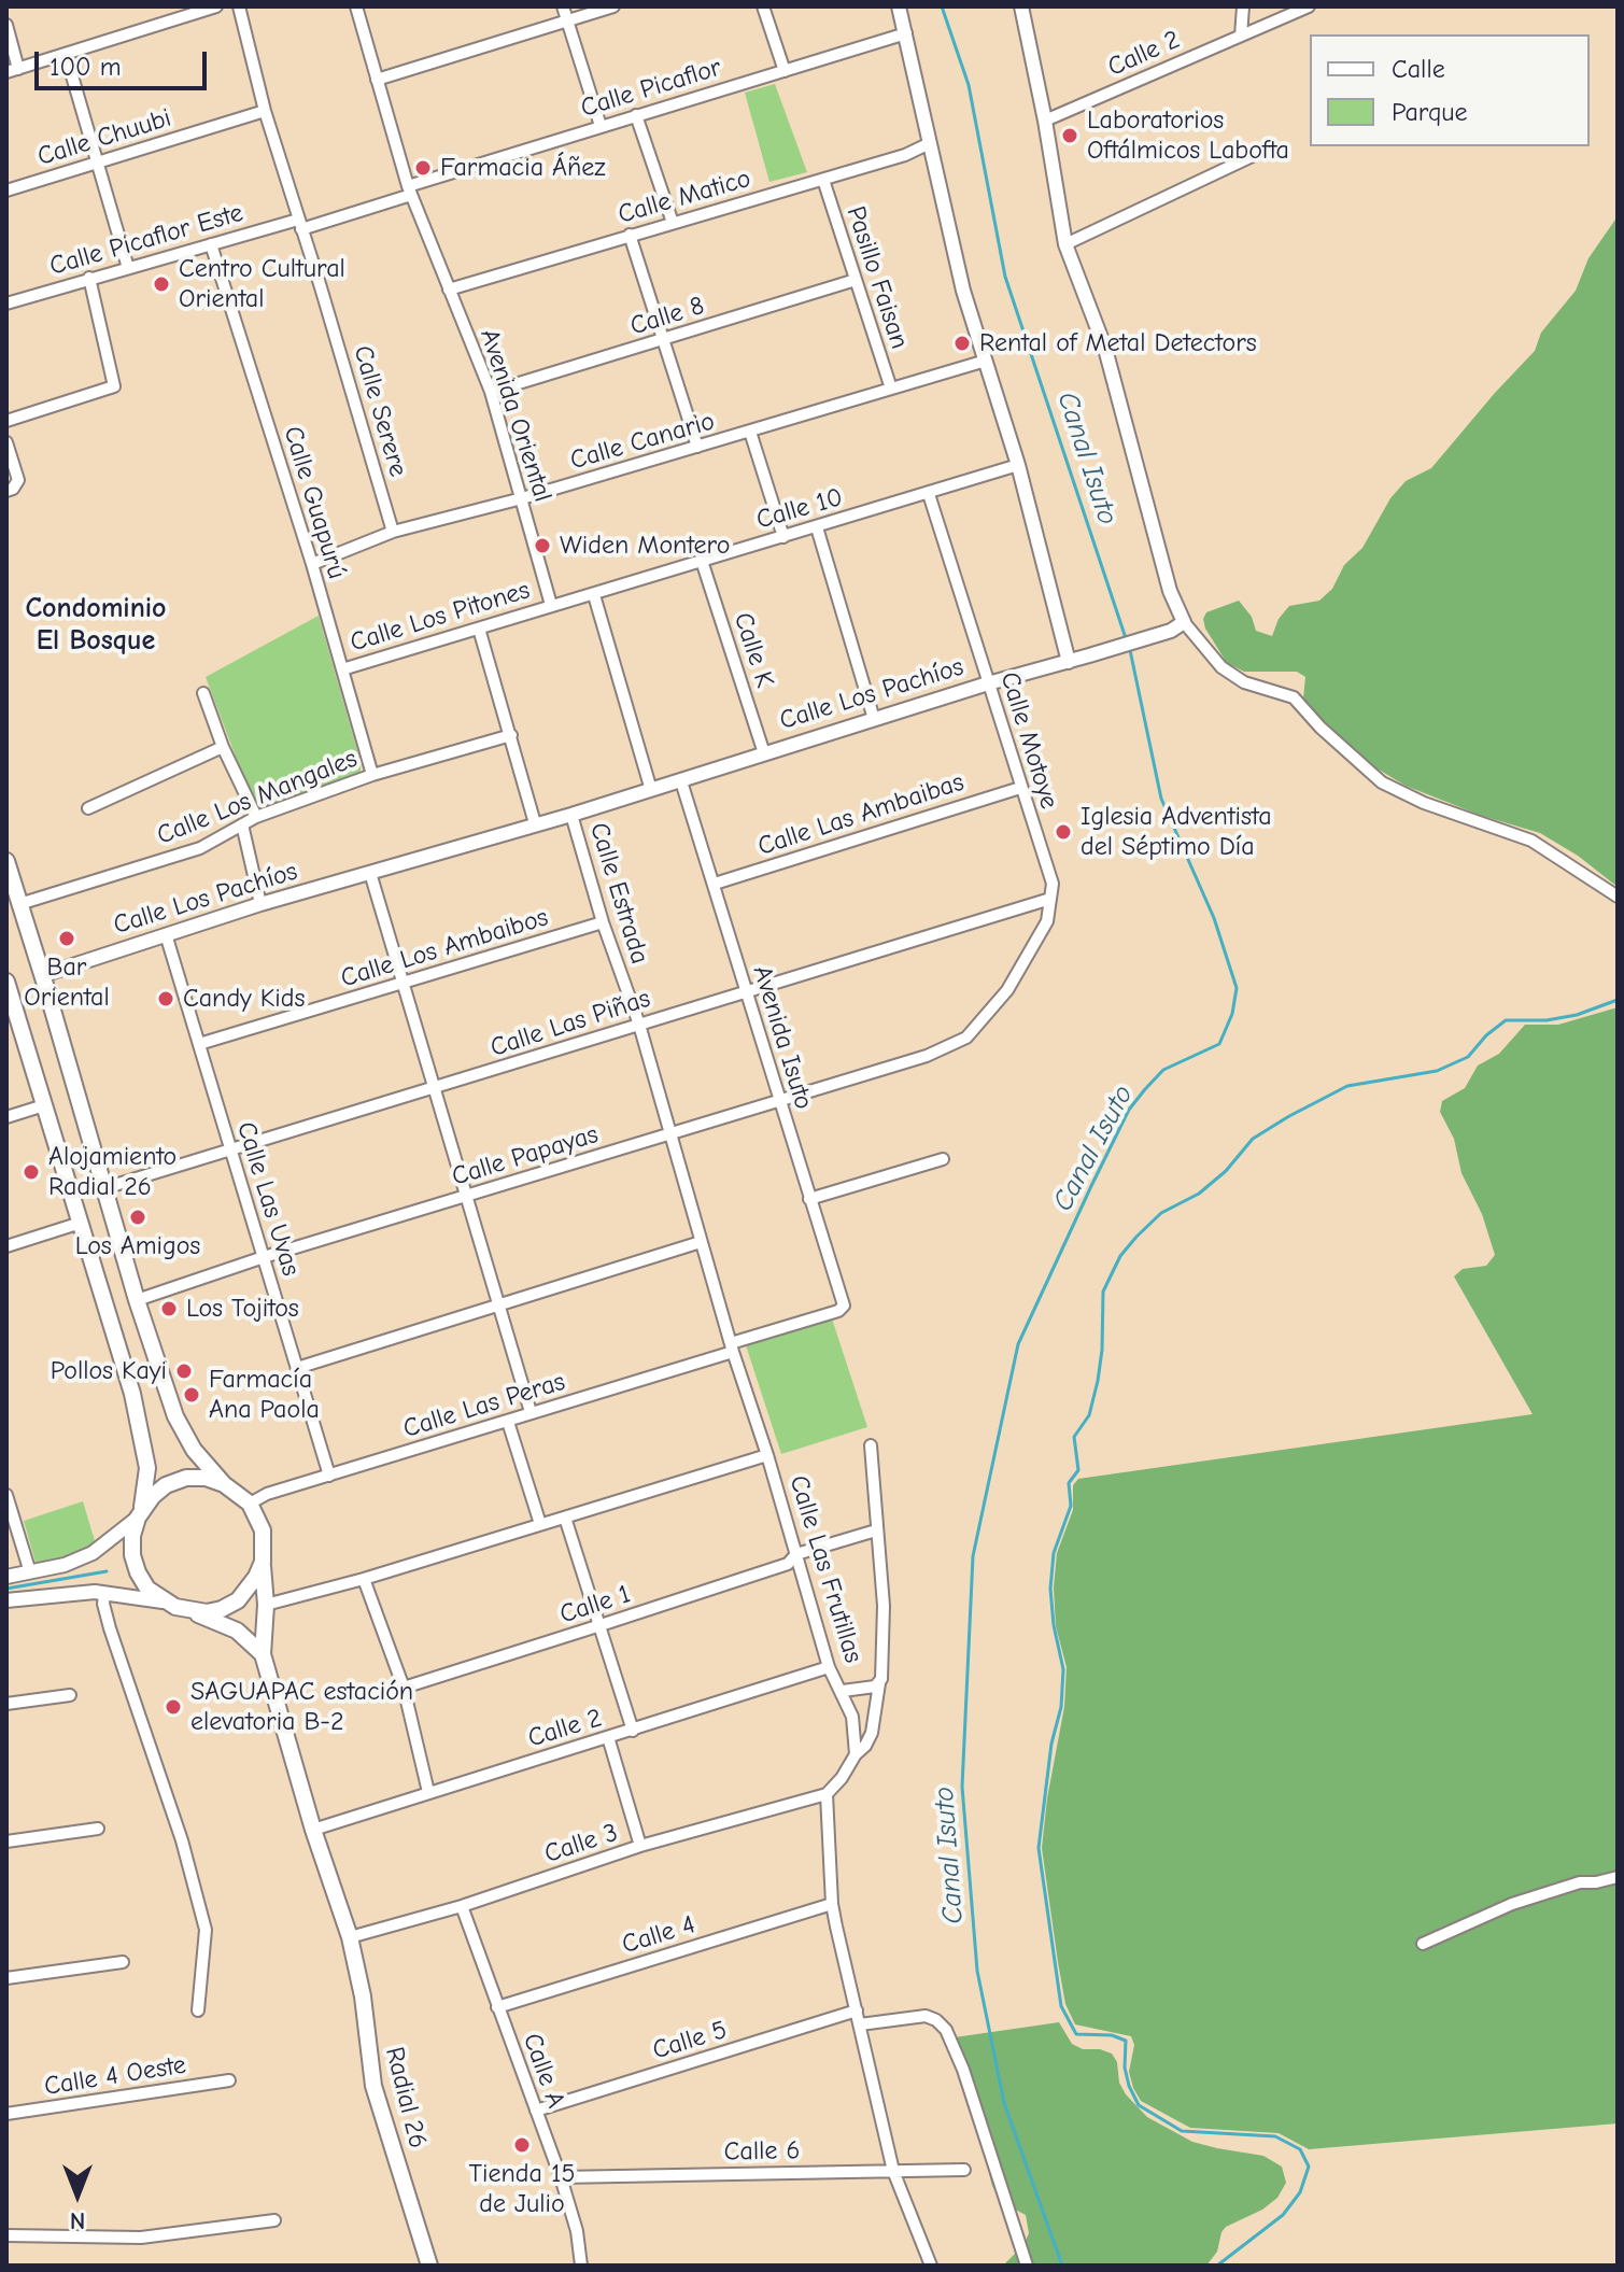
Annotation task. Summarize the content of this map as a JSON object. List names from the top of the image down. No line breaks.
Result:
{"streets":{"main road":["Radial 26"],"street":["Calle 2","Calle Picaflor","Calle Chuubi","Calle Matico","Calle Picaflor Este","Pasillo Faisan","Calle 8","Calle Serere","Avenida Oriental","Calle Canario","Calle Guapurú","Calle 10","Calle Los Pitones","Calle K","Calle Los Pachíos","Calle Motoye","Calle Los Mangales","Calle Las Ambaibas","Calle Estrada","Calle Los Ambaibos","Calle Las Piñas","Avenida Isuto","Calle Papayas","Calle Las Uvas","Calle Las Peras","Calle Las Frutillas","Calle 1","Calle 3","Calle 4","Calle 5","Calle A","Calle 4 Oeste","Calle 6"]},"crossings":[["Calle 2","Calle Las Frutillas"],["Calle 2","Radial 26"],["Calle Picaflor","Calle Picaflor Este"],["Calle Picaflor","Avenida Oriental"],["Calle Chuubi","Calle Serere"],["Calle Matico","Pasillo Faisan"],["Calle Matico","Avenida Oriental"],["Calle Picaflor Este","Calle Serere"],["Calle Picaflor Este","Avenida Oriental"],["Calle Picaflor Este","Calle Guapurú"],["Pasillo Faisan","Calle 8"],["Pasillo Faisan","Calle Canario"],["Calle 8","Avenida Oriental"],["Calle Serere","Calle Canario"],["Avenida Oriental","Calle Canario"],["Avenida Oriental","Calle Los Pitones"],["Calle Canario","Calle Guapurú"],["Calle Guapurú","Calle Los Pitones"],["Calle Guapurú","Calle Los Mangales"],["Calle 10","Calle K"],["Calle 10","Calle Motoye"],["Calle K","Calle Los Pachíos"],["Calle Los Pachíos","Calle Motoye"],["Calle Los Pachíos","Calle Estrada"],["Calle Los Pachíos","Avenida Isuto"],["Calle Los Pachíos","Calle Las Uvas"],["Calle Motoye","Calle Las Ambaibas"],["Calle Motoye","Calle Las Piñas"],["Calle Motoye","Calle Papayas"],["Calle Las Ambaibas","Avenida Isuto"],["Calle Estrada","Calle Los Ambaibos"],["Calle Estrada","Calle Las Piñas"],["Calle Estrada","Calle Papayas"],["Calle Estrada","Calle Las Frutillas"],["Calle Los Ambaibos","Calle Las Uvas"],["Calle Las Piñas","Avenida Isuto"],["Calle Las Piñas","Calle Las Uvas"],["Avenida Isuto","Calle Papayas"],["Avenida Isuto","Calle Las Peras"],["Calle Papayas","Calle Las Uvas"],["Calle Las Uvas","Calle Las Peras"],["Calle Las Peras","Calle Las Frutillas"],["Calle Las Peras","Radial 26"],["Calle Las Frutillas","Calle 1"],["Calle 3","Calle A"],["Calle 3","Radial 26"],["Calle 4","Calle A"],["Calle 5","Calle A"],["Calle A","Calle 6"]],"districts":["Condominio El Bosque"],"water":["Canal Isuto"],"places":["Laboratorios Oftálmicos Labofta","Farmacia Áñez","Centro Cultural Oriental","Rental of Metal Detectors","Widen Montero","Iglesia Adventista del Séptimo Día","Bar Oriental","Candy Kids","Alojamiento Radial 26","Los Amigos","Los Tojitos","Pollos Kayi","Farmacía Ana Paola","SAGUAPAC estación elevatoria B-2","Tienda 15 de Julio"],"legend":["Calle","Parque"],"scale_bar":"100 m","north":"bottom"}
